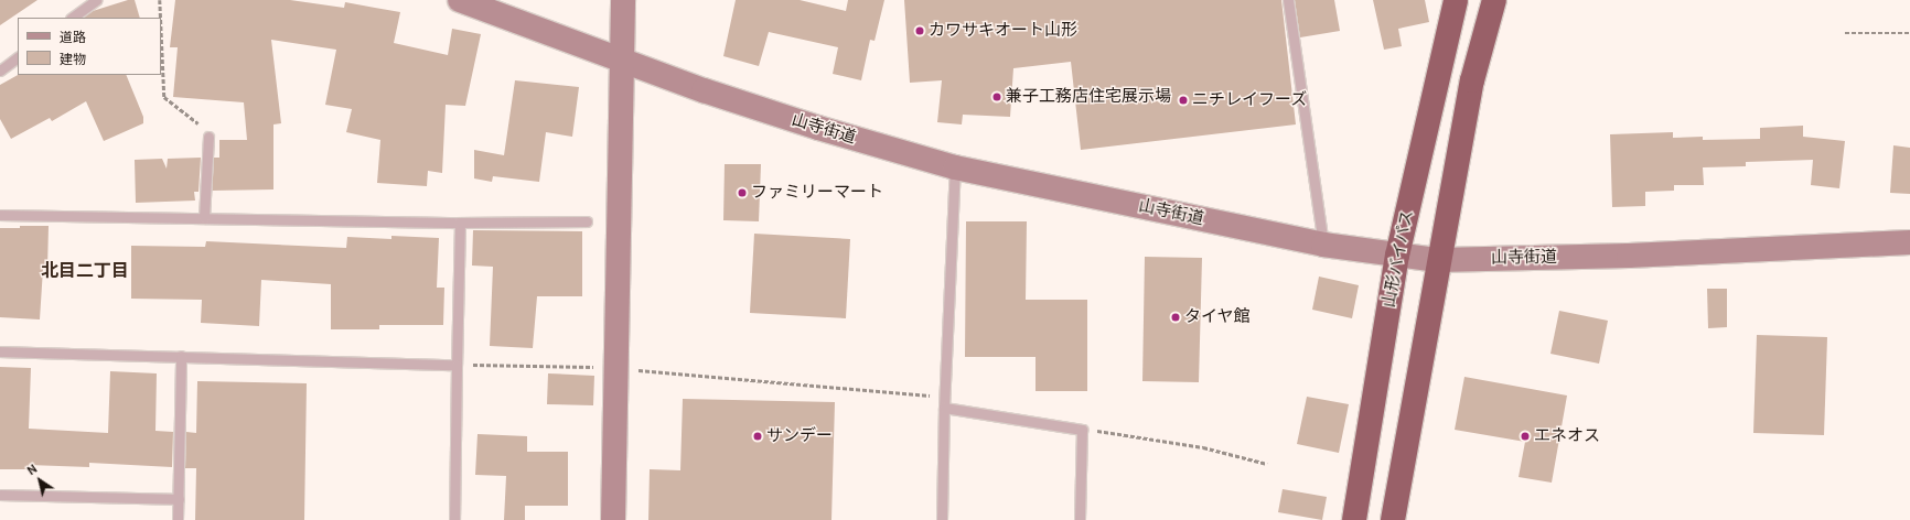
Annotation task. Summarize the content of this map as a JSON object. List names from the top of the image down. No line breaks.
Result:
{"streets":{"highway":["山形バイパス"],"main road":["山寺街道"]},"crossings":[["山寺街道","山形バイパス"]],"districts":["北目二丁目"],"places":["カワサキオート山形","兼子工務店住宅展示場","ニチレイフーズ","ファミリーマート","タイヤ館","サンデー","エネオス"],"legend":["道路","建物"],"north":"top left"}
